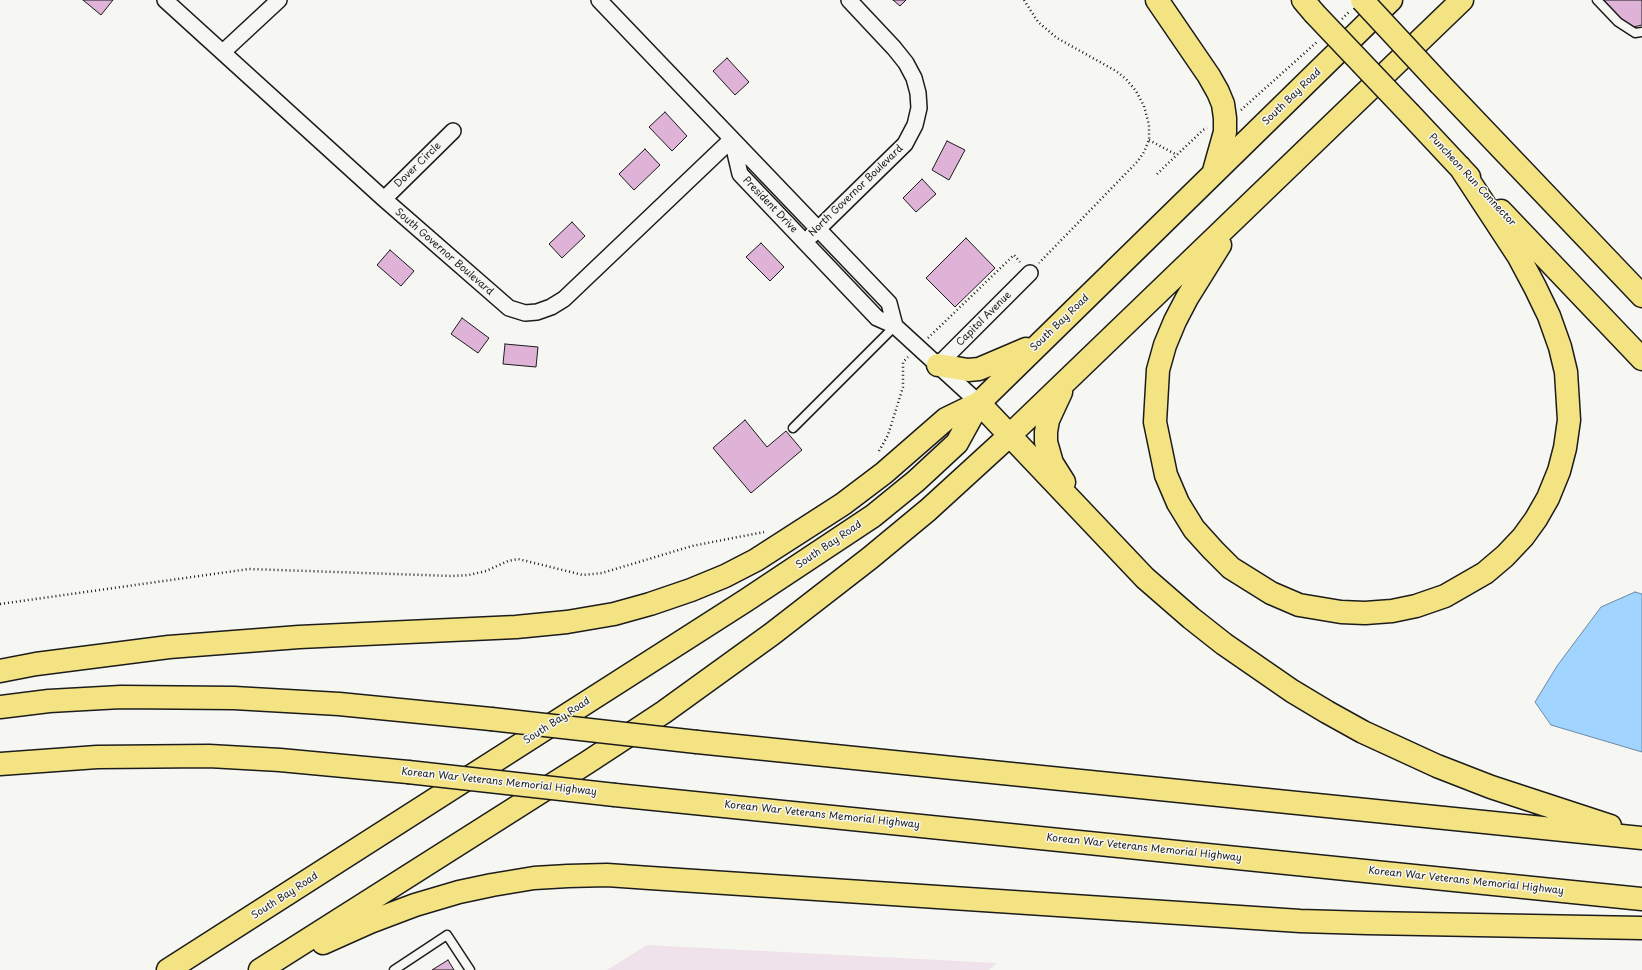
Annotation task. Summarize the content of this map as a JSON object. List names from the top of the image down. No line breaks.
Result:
{"streets":{"highway":["South Bay Road","Puncheon Run Connector","Korean War Veterans Memorial Highway"],"street":["Dover Circle","North Governor Boulevard","President Drive","South Governor Boulevard","Capitol Avenue"]},"crossings":[["South Bay Road","President Drive"],["Dover Circle","South Governor Boulevard"],["North Governor Boulevard","President Drive"],["President Drive","South Governor Boulevard"],["President Drive","Capitol Avenue"]]}
